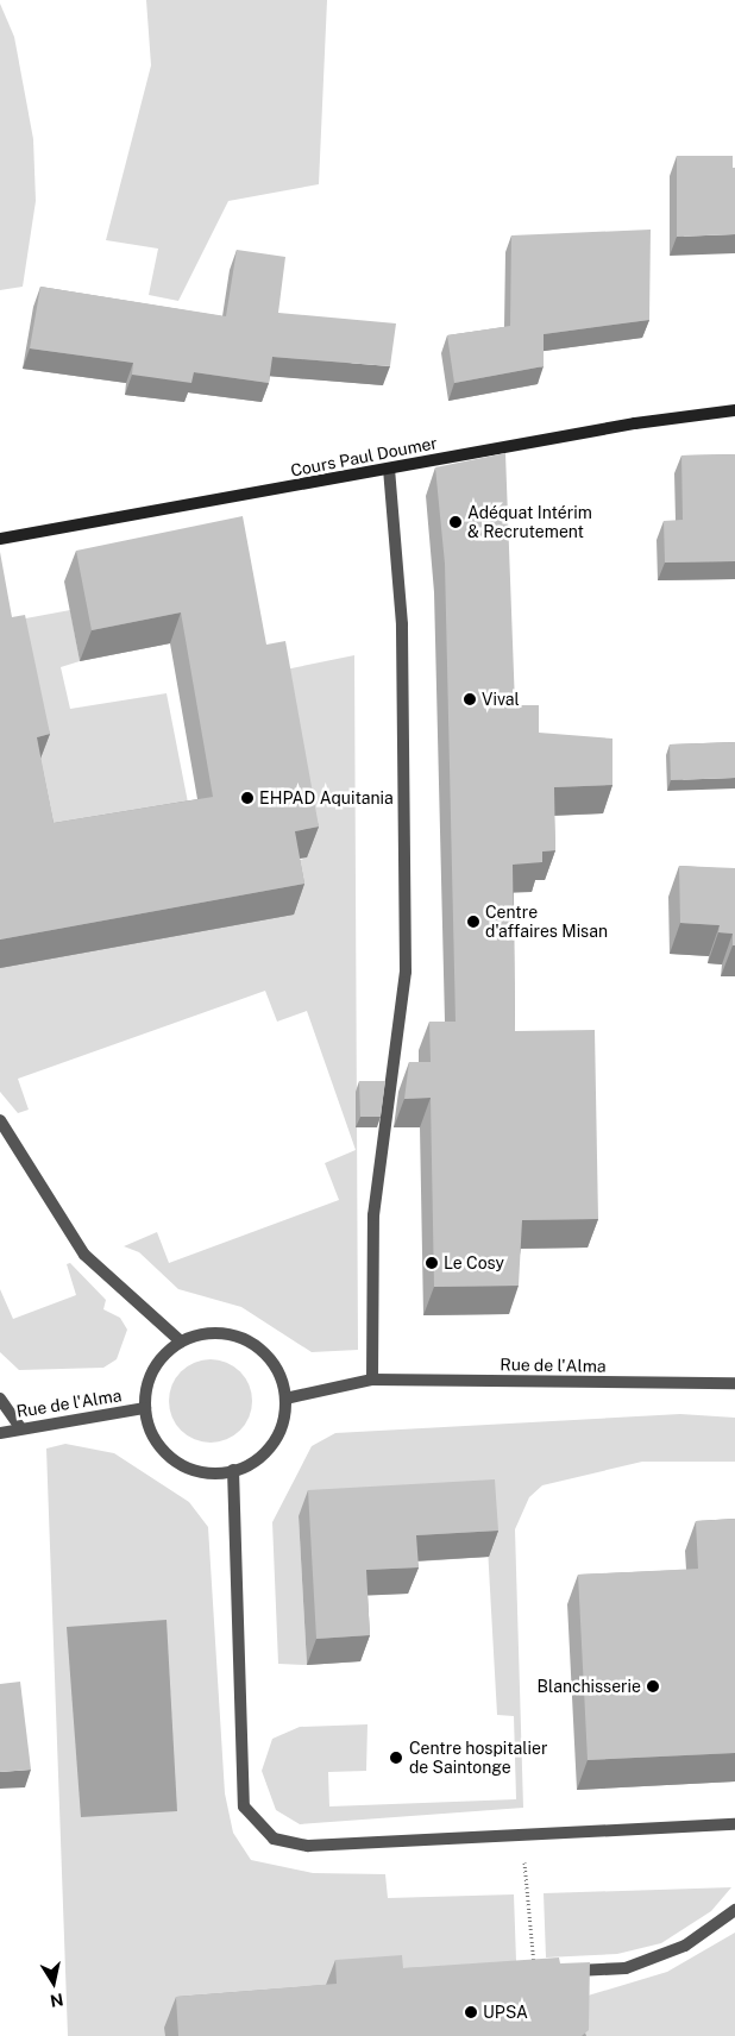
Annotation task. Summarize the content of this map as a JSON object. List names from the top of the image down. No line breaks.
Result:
{"streets":{"street":["Cours Paul Doumer","Rue de l'Alma"]},"places":["Adéquat Intérim & Recrutement","Vival","EHPAD Aquitania","Centre d'affaires Misan","Le Cosy","Blanchisserie","Centre hospitalier de Saintonge","UPSA"],"north":"bottom"}
